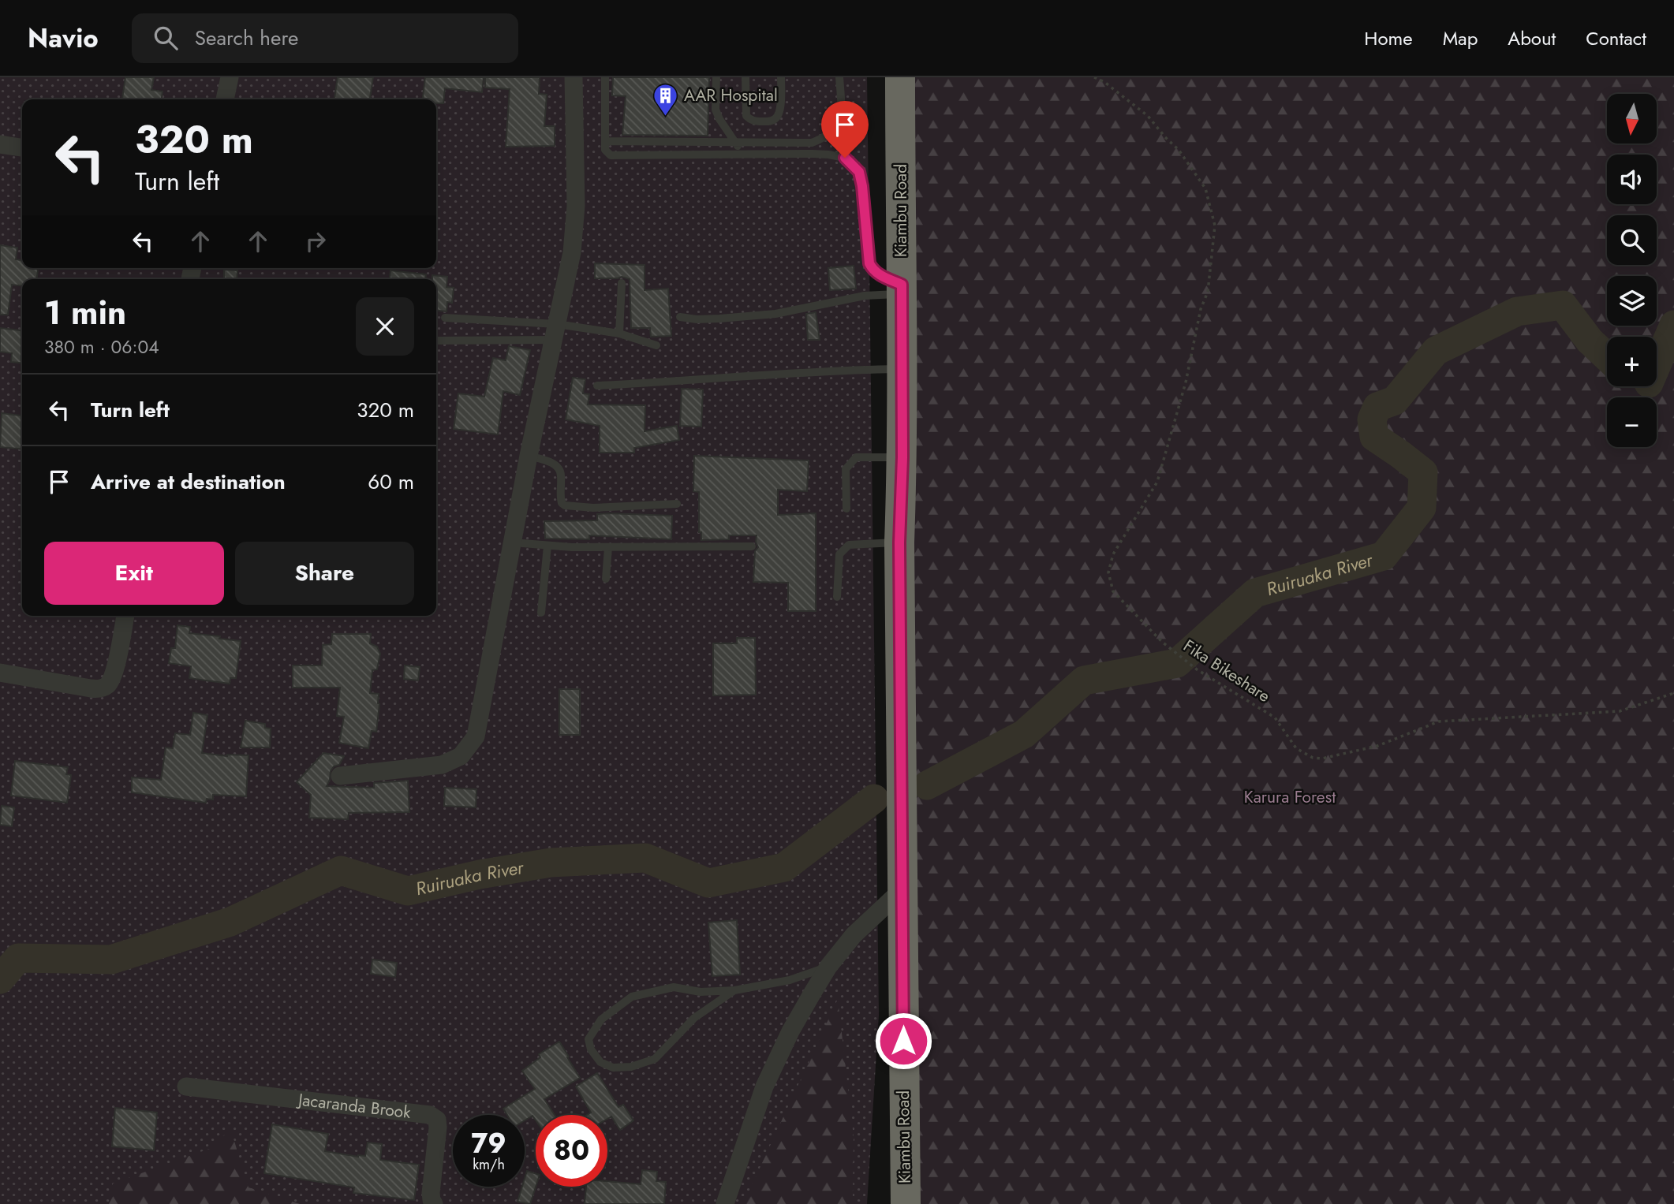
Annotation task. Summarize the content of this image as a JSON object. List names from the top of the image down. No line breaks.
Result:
{"streets":{"highway":["Kiambu Road"],"street":["Jacaranda Brook"],"path":["Fika Bikeshare"]},"water":["Ruiruaka River"],"parks":["Karura Forest"],"places":{"building":["AAR Hospital"]},"north":"bottom","page":{"header":"Navio","search":"Search here","nav":["Home","Map","About","Contact"],"map_buttons":["+","−"],"turn":["320 m","Turn left"],"heading":["1 min","380 m · 06:04"],"list":[{"name":"Turn left","value":"320 m"},{"name":"Arrive at destination","value":"60 m"}],"buttons":["Exit","Share"],"speed":"79 km/h","limit":"80"}}
